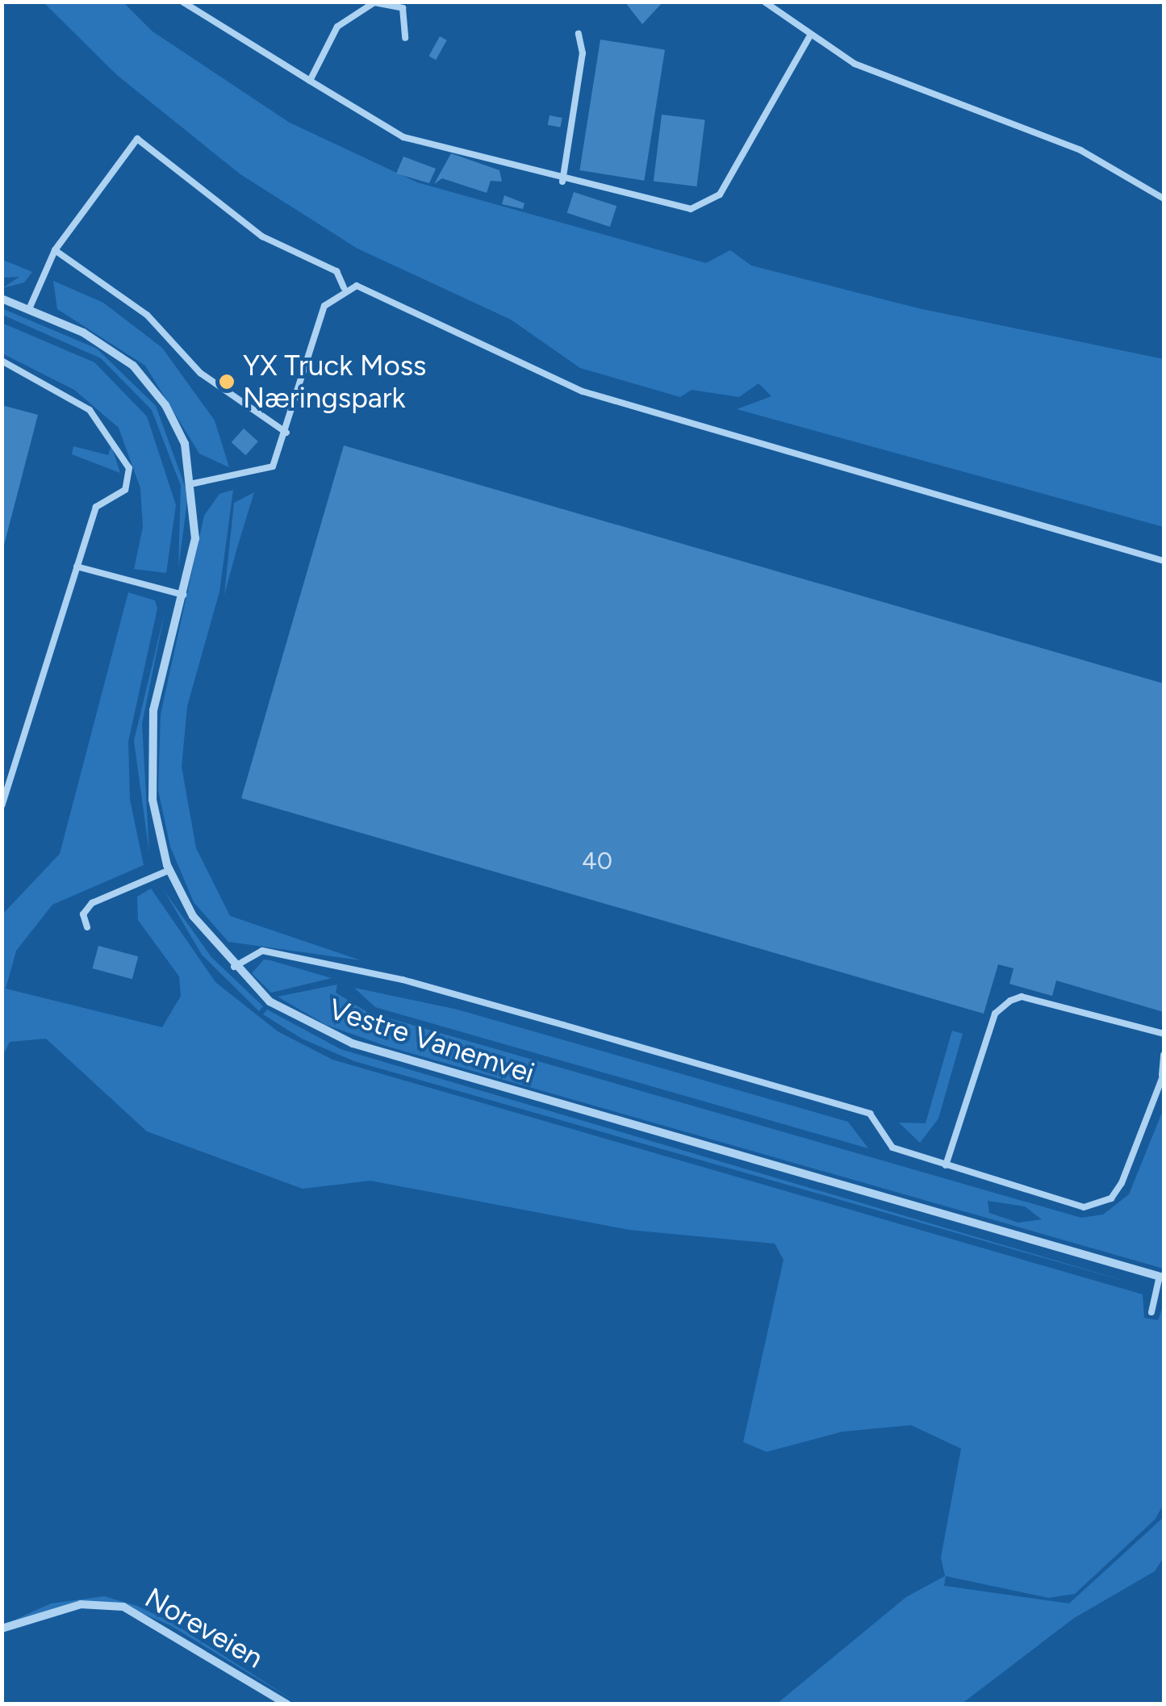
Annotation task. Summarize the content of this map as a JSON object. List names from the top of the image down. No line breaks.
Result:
{"streets":{"street":["Vestre Vanemvei","Noreveien"]},"places":["YX Truck Moss Næringspark"],"house_numbers":["40"]}
